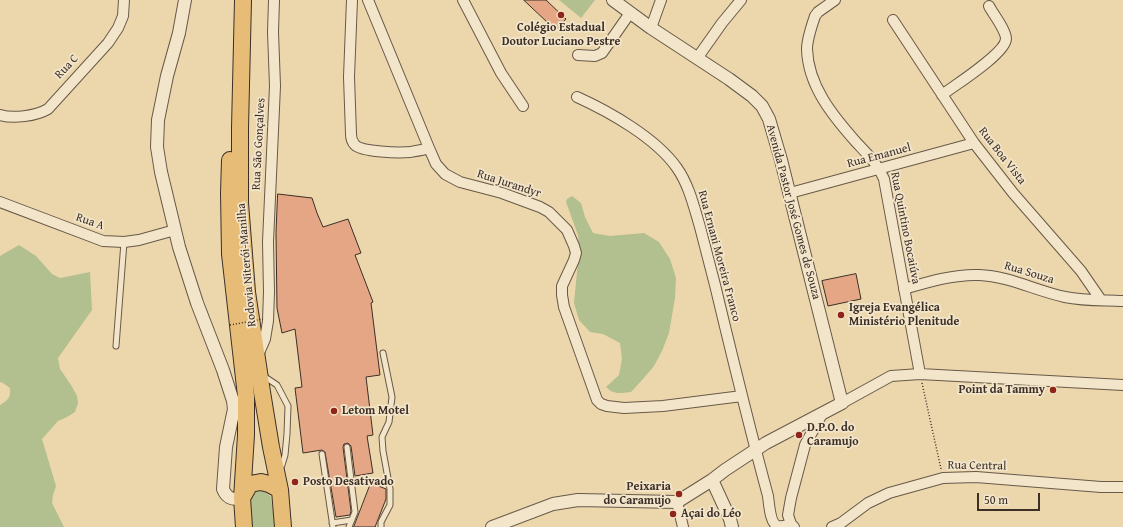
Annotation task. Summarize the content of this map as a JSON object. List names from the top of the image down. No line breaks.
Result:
{"streets":{"highway":["Rodovia Niterói-Manilha"],"street":["Rua C","Rua São Gonçalves","Rua Emanuel","Rua Boa Vista","Rua Jurandyr","Avenida Pastor José Gomes de Souza","Rua A","Rua Quintino Bocaiúva","Rua Ernani Moreira Franco","Rua Souza","Rua Central"]},"crossings":[["Rua São Gonçalves","Rodovia Niterói-Manilha"],["Rua Emanuel","Rua Boa Vista"],["Rua Emanuel","Avenida Pastor José Gomes de Souza"],["Rua Emanuel","Rua Quintino Bocaiúva"],["Rua Boa Vista","Rua Souza"],["Rua Jurandyr","Rua Ernani Moreira Franco"],["Rua Quintino Bocaiúva","Rua Souza"]],"places":["Colégio Estadual Doutor Luciano Pestre","Igreja Evangélica Ministério Plenitude","Point da Tammy","Letom Motel","D.P.O. do Caramujo","Posto Desativado","Peixaria do Caramujo","Açai do Léo"],"scale_bar":"50 m"}
